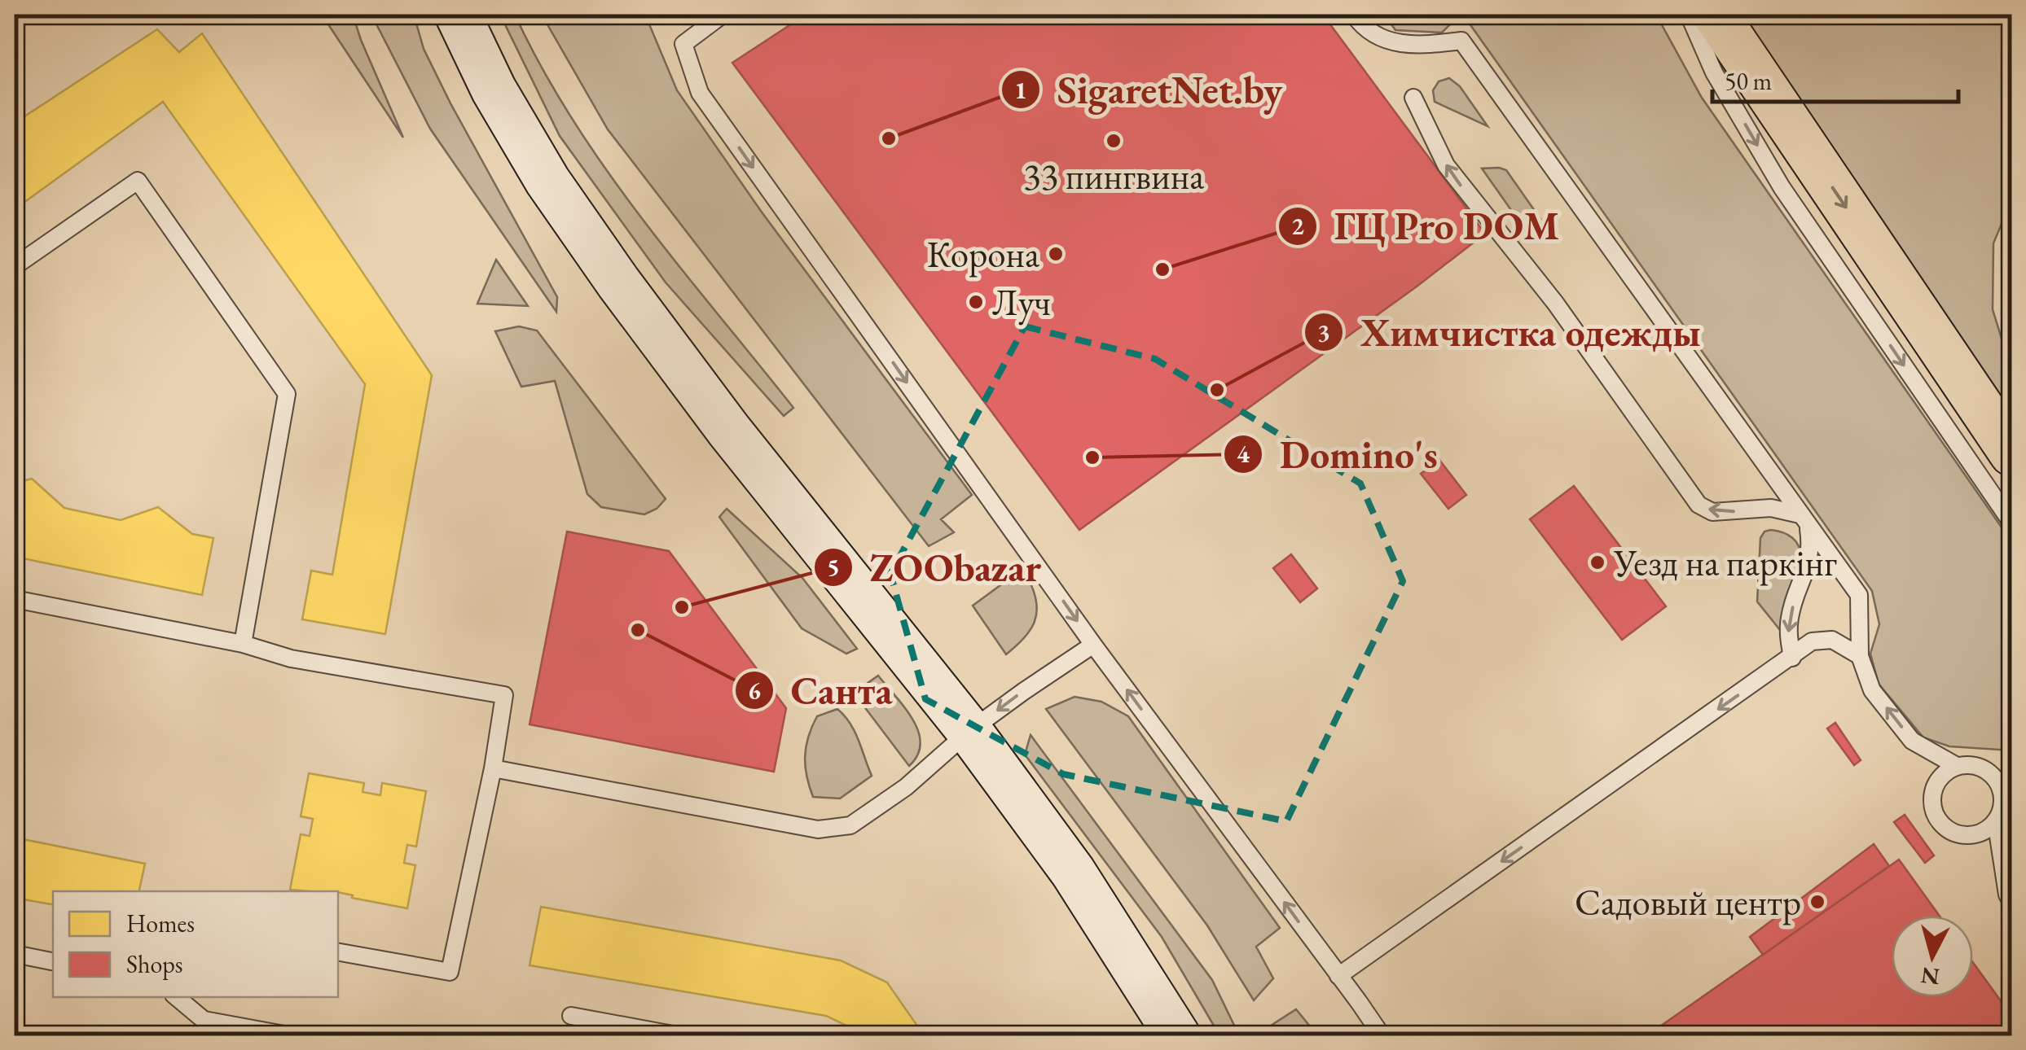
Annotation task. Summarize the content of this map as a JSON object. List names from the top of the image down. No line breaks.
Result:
{"places":["SigaretNet.by","33 пингвина","Корона","ГЦ Pro DOM","Луч","Химчистка одежды","Domino's","Уезд на паркінг","ZOObazar","Санта","Садовый центр"],"legend":["Homes","Shops"],"scale_bar":"50 m","north":"bottom"}
